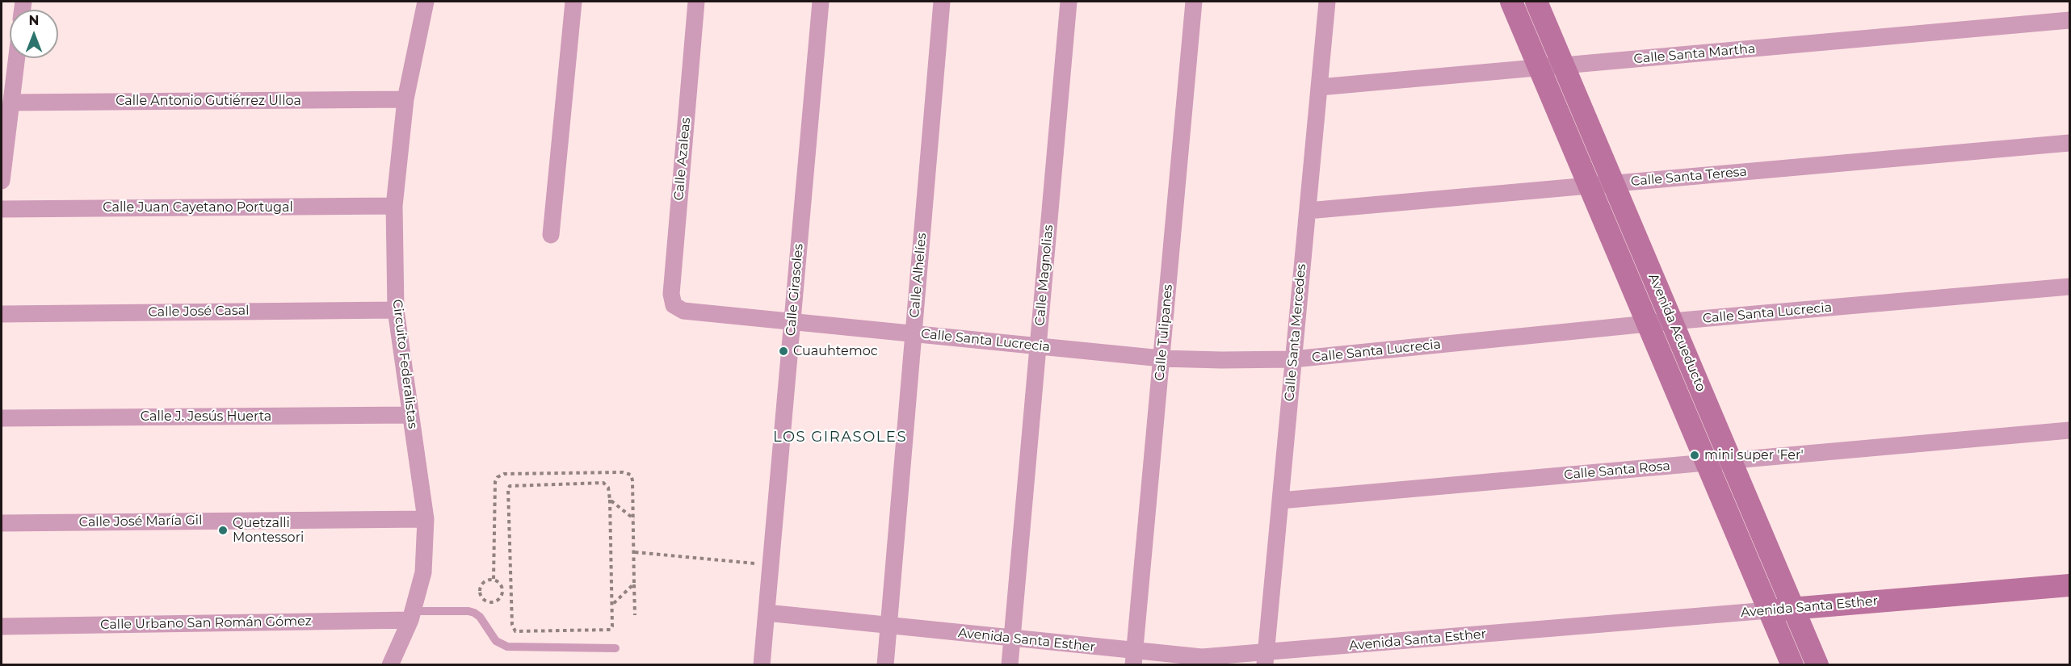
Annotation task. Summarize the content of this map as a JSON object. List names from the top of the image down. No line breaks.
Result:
{"streets":{"main road":["Avenida Acueducto","Avenida Santa Esther"],"street":["Calle Santa Martha","Calle Antonio Gutiérrez Ulloa","Calle Azaleas","Calle Santa Teresa","Calle Juan Cayetano Portugal","Calle Alhelíes","Calle Magnolias","Calle Girasoles","Calle José Casal","Calle Santa Lucrecia","Calle Tulipanes","Calle Santa Mercedes","Circuito Federalistas","Calle J. Jesús Huerta","Calle Santa Rosa","Calle José María Gil","Calle Urbano San Román Gómez"]},"crossings":[["Calle Santa Martha","Calle Santa Mercedes"],["Calle Santa Martha","Avenida Acueducto"],["Calle Antonio Gutiérrez Ulloa","Circuito Federalistas"],["Calle Azaleas","Calle Santa Lucrecia"],["Calle Santa Teresa","Calle Santa Mercedes"],["Calle Santa Teresa","Avenida Acueducto"],["Calle Juan Cayetano Portugal","Circuito Federalistas"],["Calle Alhelíes","Calle Santa Lucrecia"],["Calle Alhelíes","Avenida Santa Esther"],["Calle Magnolias","Calle Santa Lucrecia"],["Calle Magnolias","Avenida Santa Esther"],["Calle Girasoles","Calle Santa Lucrecia"],["Calle Girasoles","Avenida Santa Esther"],["Calle José Casal","Circuito Federalistas"],["Calle Santa Lucrecia","Calle Tulipanes"],["Calle Santa Lucrecia","Calle Santa Mercedes"],["Calle Santa Lucrecia","Avenida Acueducto"],["Calle Tulipanes","Avenida Santa Esther"],["Calle Santa Mercedes","Calle Santa Rosa"],["Calle Santa Mercedes","Avenida Santa Esther"],["Avenida Acueducto","Calle Santa Rosa"],["Avenida Acueducto","Avenida Santa Esther"],["Circuito Federalistas","Calle J. Jesús Huerta"],["Circuito Federalistas","Calle José María Gil"],["Circuito Federalistas","Calle Urbano San Román Gómez"]],"districts":["LOS GIRASOLES"],"places":["Cuauhtemoc","mini super 'Fer'","Quetzalli Montessori"],"north":"top"}
